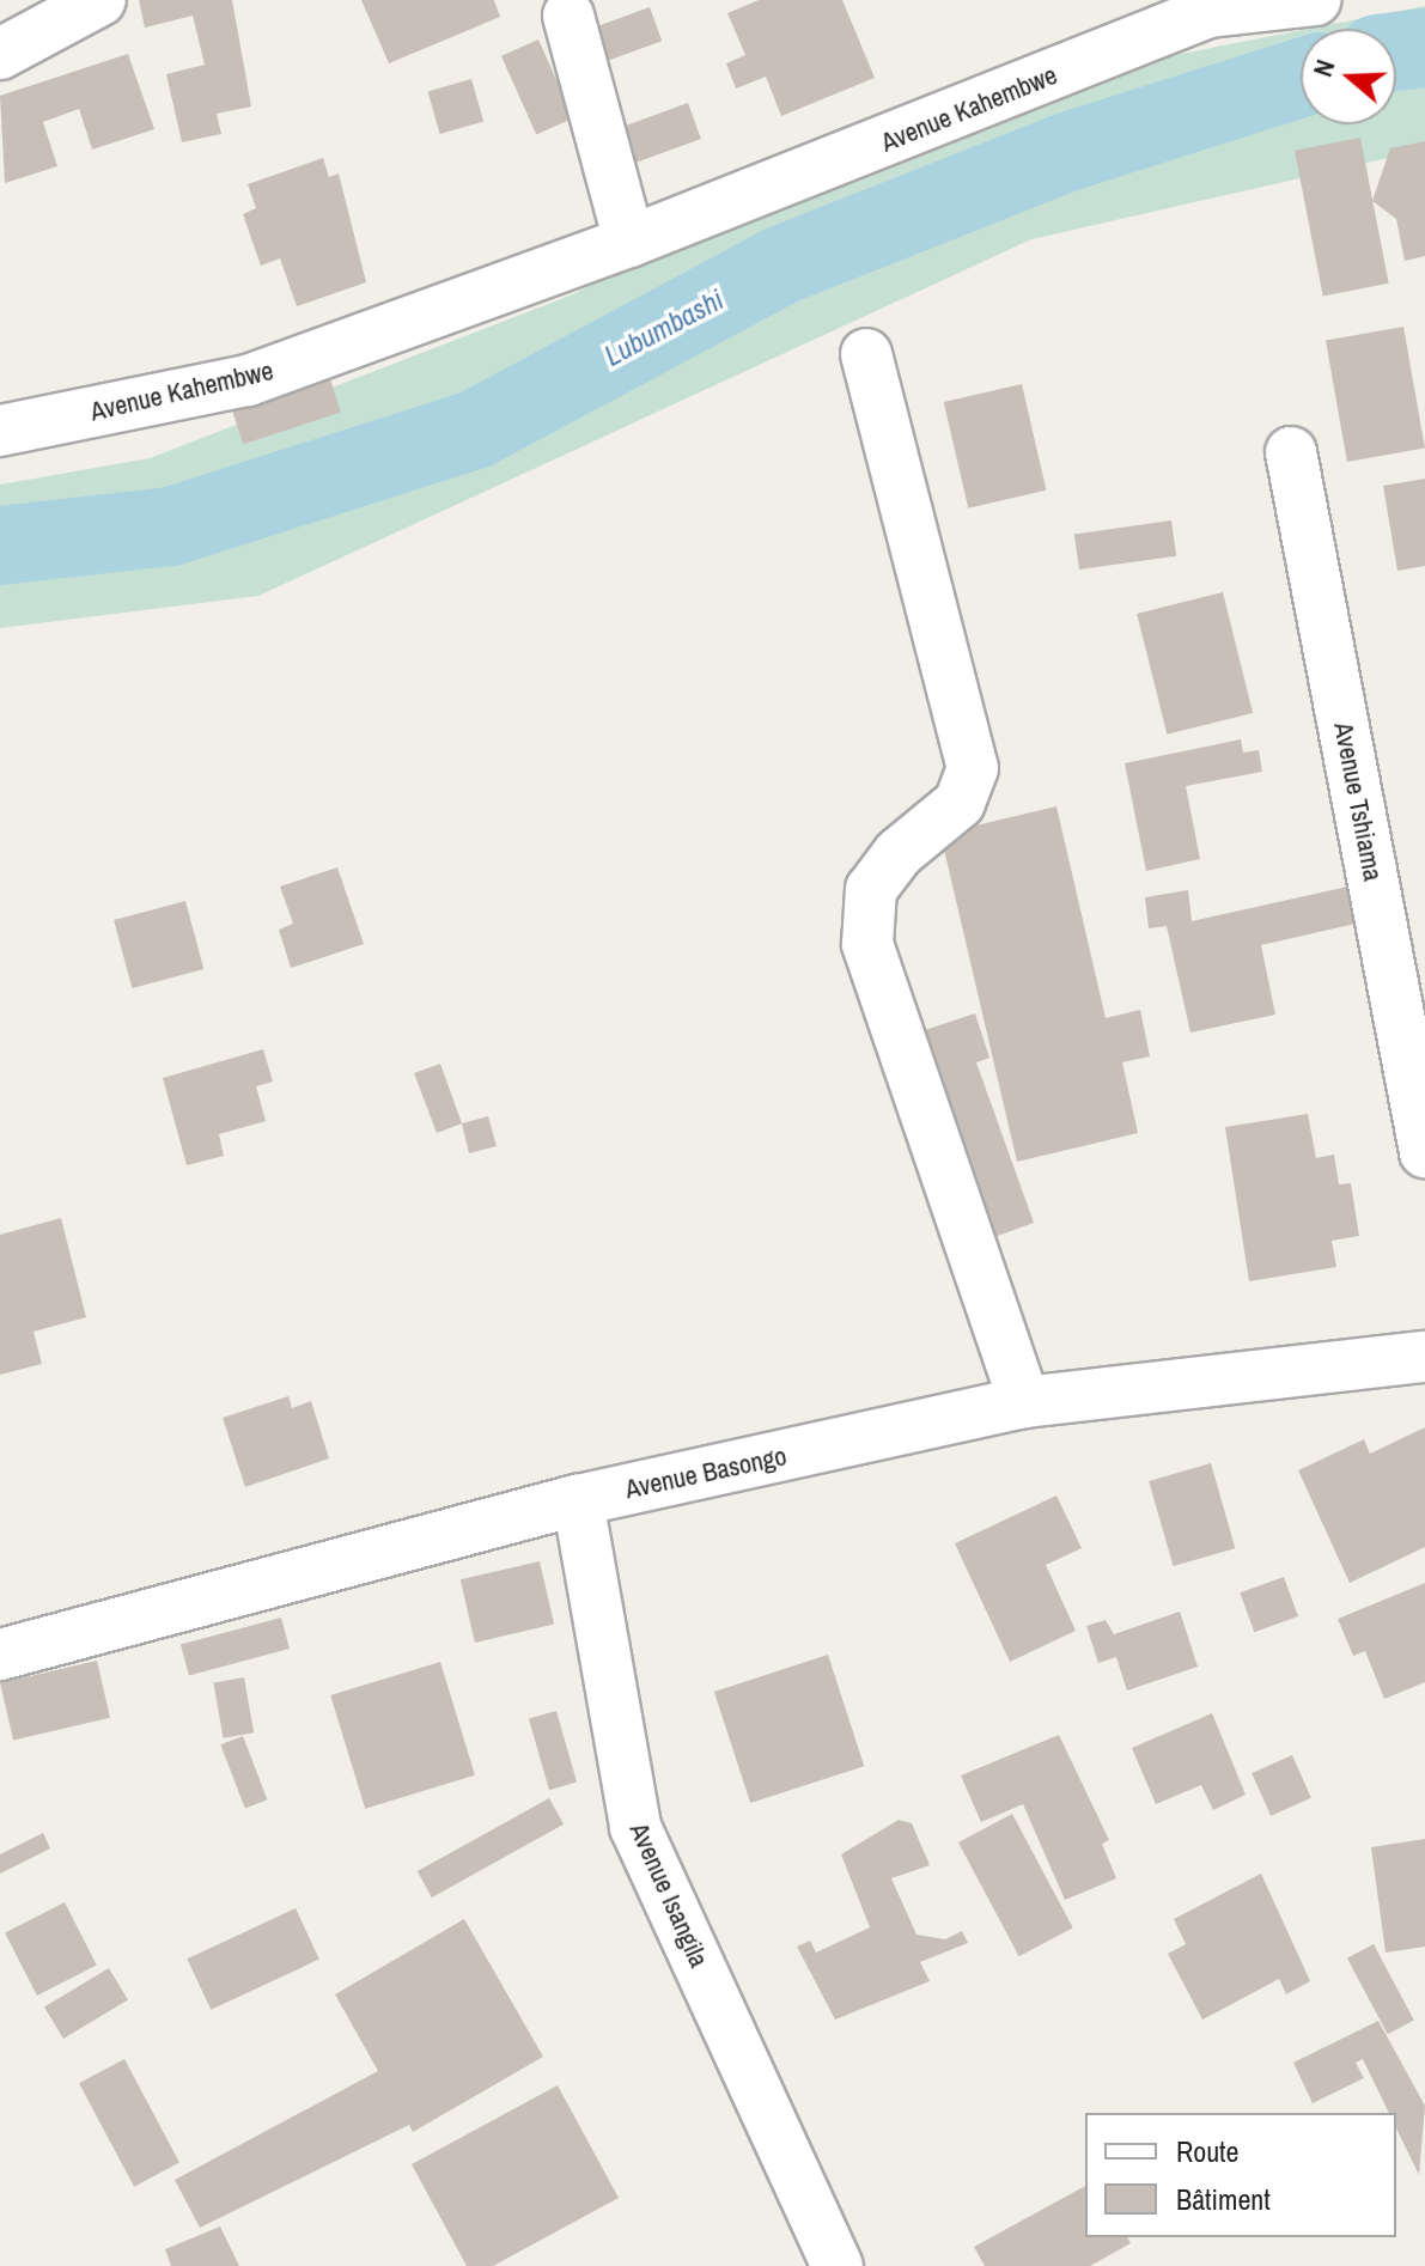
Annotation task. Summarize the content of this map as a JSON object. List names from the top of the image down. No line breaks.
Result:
{"streets":{"street":["Avenue Kahembwe","Avenue Tshiama","Avenue Basongo","Avenue Isangila"]},"crossings":[["Avenue Basongo","Avenue Isangila"]],"water":["Lubumbashi"],"legend":["Route","Bâtiment"],"north":"left"}
